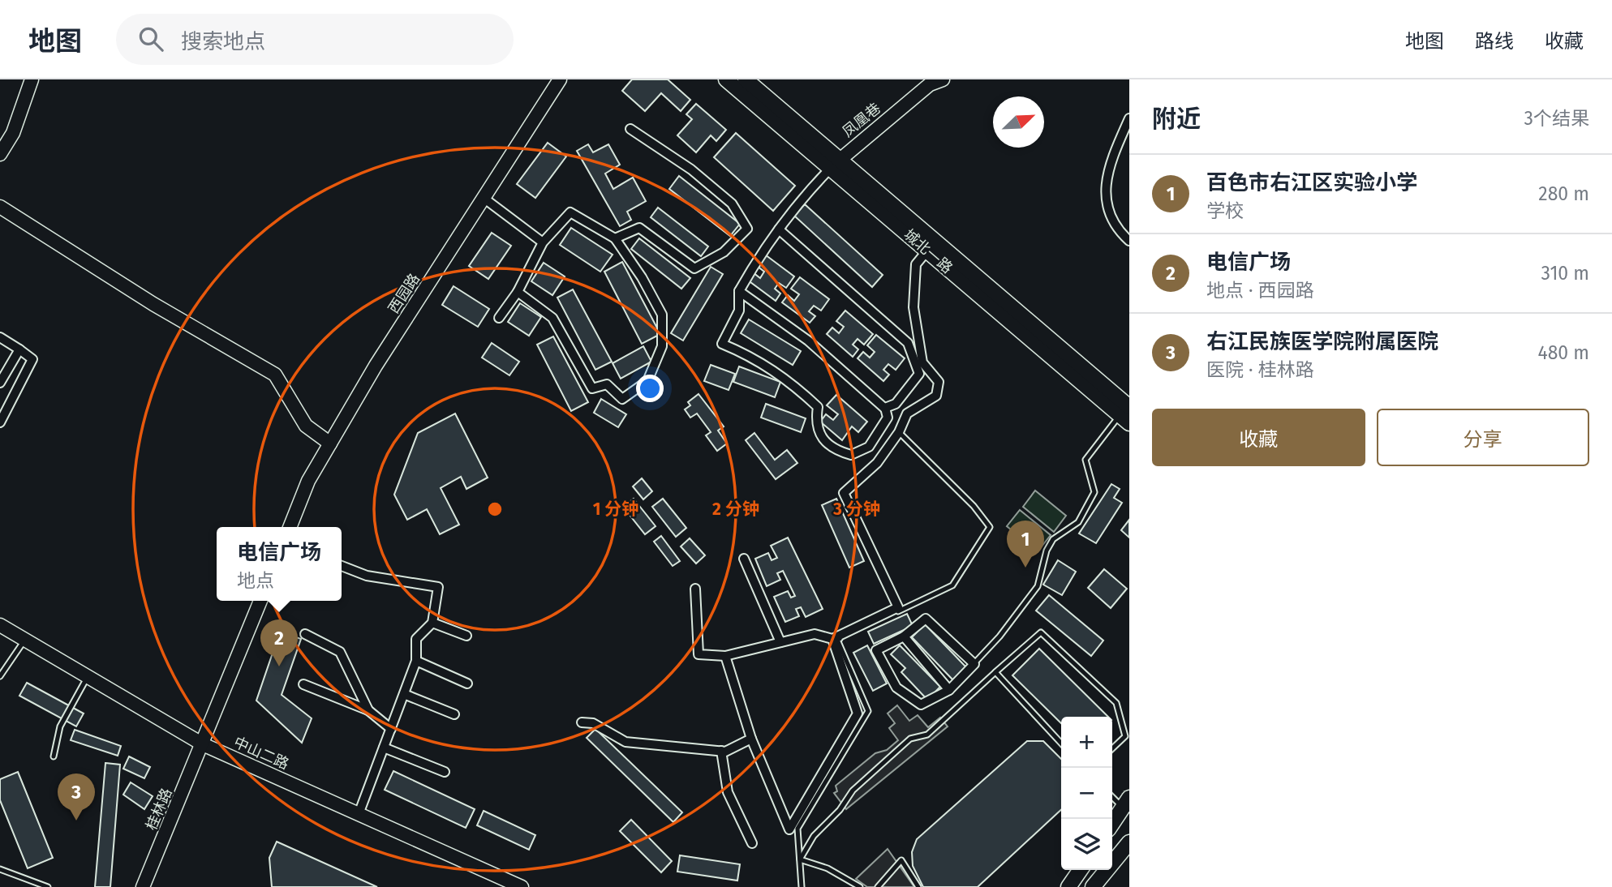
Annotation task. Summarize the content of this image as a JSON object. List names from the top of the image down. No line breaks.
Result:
{"streets":{"main road":["城北一路"],"street":["凤凰巷","西园路","中山二路","桂林路"]},"crossings":[["凤凰巷","城北一路"],["中山二路","桂林路"]],"north":"top right","page":{"header":"地图","search":"搜索地点","nav":["地图","路线","收藏"],"heading":["附近","3个结果"],"list":[{"mark":"1","name":"百色市右江区实验小学","note":"学校","value":"280 m"},{"mark":"2","name":"电信广场","note":"地点 · 西园路","value":"310 m"},{"mark":"3","name":"右江民族医学院附属医院","note":"医院 · 桂林路","value":"480 m"}],"buttons":["收藏","分享"],"pins":["1","2","3"],"popup":["电信广场","地点"],"map_buttons":["+","−"]},"rings":["1 分钟","2 分钟","3 分钟"]}
